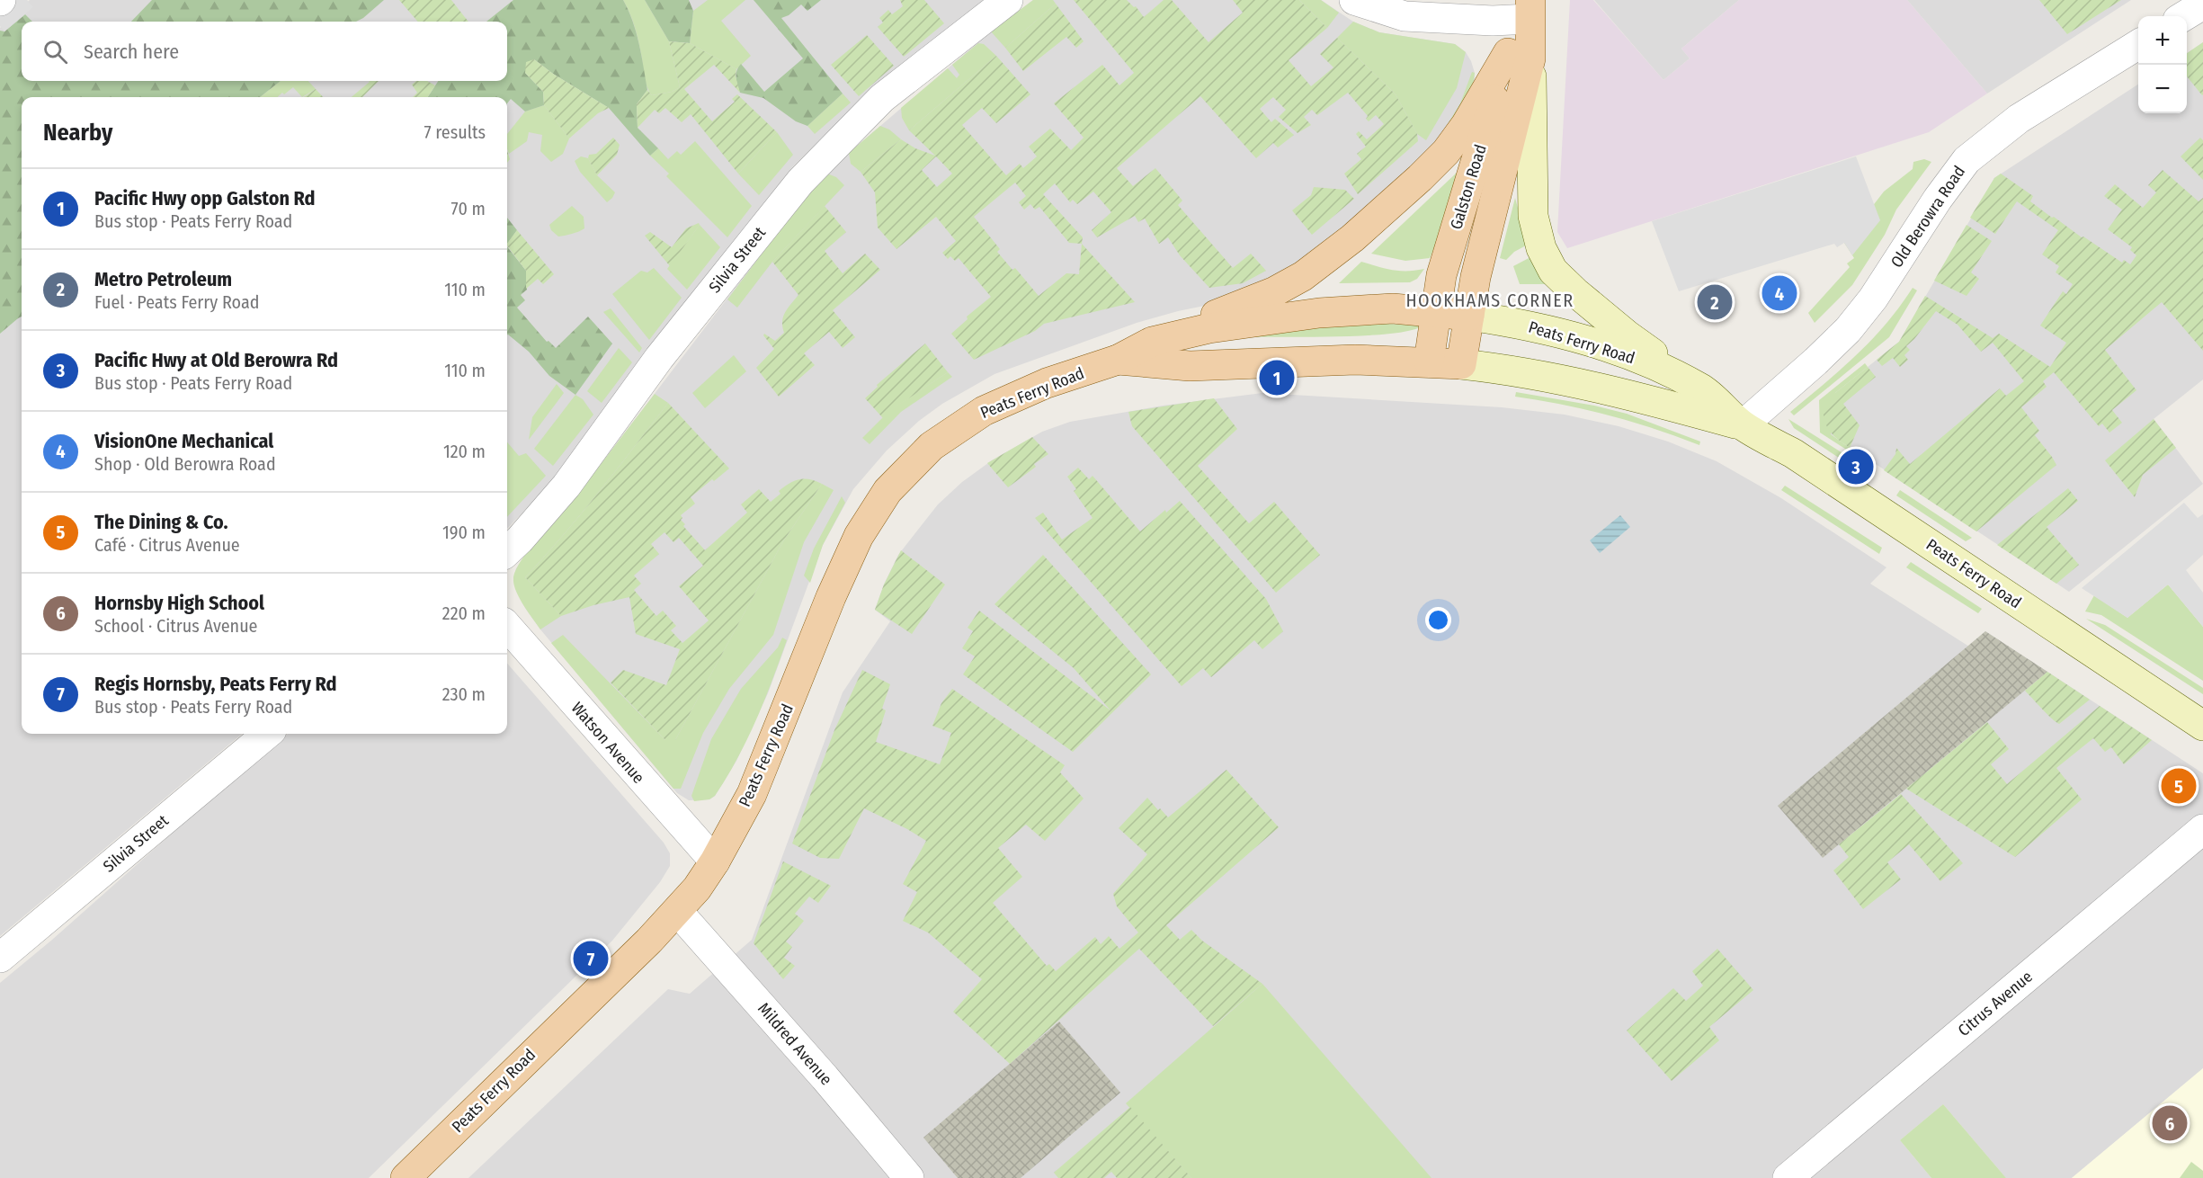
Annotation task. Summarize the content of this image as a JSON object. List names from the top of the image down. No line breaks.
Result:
{"streets":{"main road":["Galston Road","Peats Ferry Road"],"street":["Old Berowra Road","Silvia Street","Watson Avenue","Citrus Avenue","Mildred Avenue"]},"crossings":[["Galston Road","Peats Ferry Road"],["Old Berowra Road","Peats Ferry Road"],["Peats Ferry Road","Watson Avenue"],["Peats Ferry Road","Mildred Avenue"]],"districts":["HOOKHAMS CORNER"],"page":{"map_buttons":["+","−"],"search":"Search here","heading":["Nearby","7 results"],"list":[{"mark":"1","name":"Pacific Hwy opp Galston Rd","note":"Bus stop · Peats Ferry Road","value":"70 m"},{"mark":"2","name":"Metro Petroleum","note":"Fuel · Peats Ferry Road","value":"110 m"},{"mark":"3","name":"Pacific Hwy at Old Berowra Rd","note":"Bus stop · Peats Ferry Road","value":"110 m"},{"mark":"4","name":"VisionOne Mechanical","note":"Shop · Old Berowra Road","value":"120 m"},{"mark":"5","name":"The Dining & Co.","note":"Café · Citrus Avenue","value":"190 m"},{"mark":"6","name":"Hornsby High School","note":"School · Citrus Avenue","value":"220 m"},{"mark":"7","name":"Regis Hornsby, Peats Ferry Rd","note":"Bus stop · Peats Ferry Road","value":"230 m"}],"pins":["4","2","1","3","5","7","6"]}}
